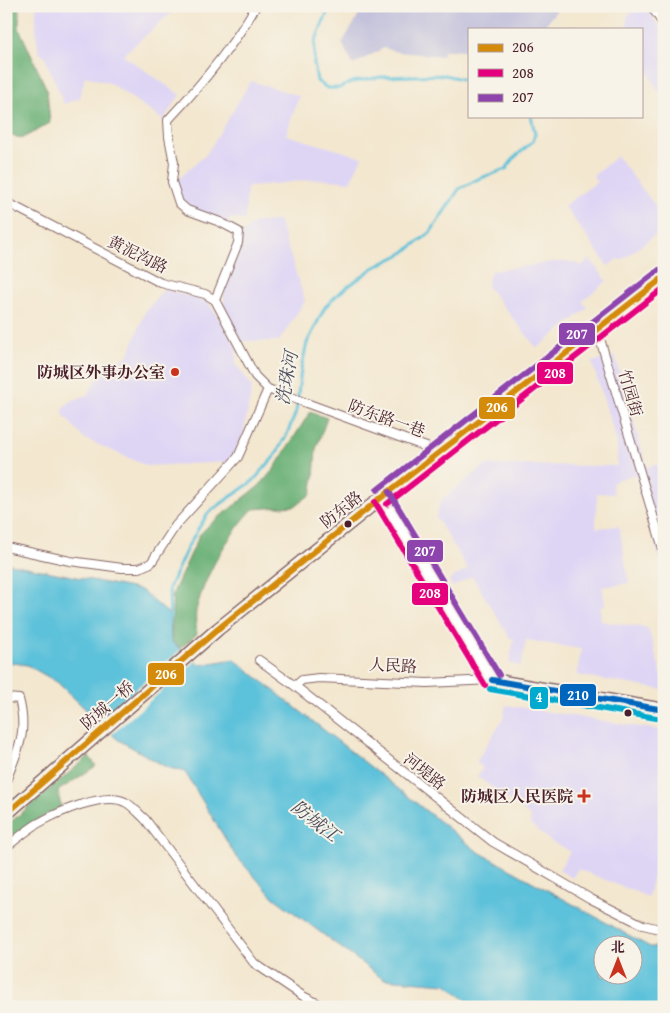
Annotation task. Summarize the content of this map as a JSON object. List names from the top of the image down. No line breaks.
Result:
{"streets":{"main road":["防东路","人民路","防城一桥"],"street":["黄泥沟路","竹园街","防东路一巷","河堤路"]},"crossings":[["竹园街","防东路"],["防东路一巷","防东路"],["防东路","防城一桥"],["人民路","河堤路"]],"water":["洗珠河","防城江"],"places":{"other":["防城区外事办公室"],"health":["防城区人民医院"]},"lines":["transit line 207","transit line 206","transit line 208","transit line 210","transit line 4"],"legend":["206","208","207"],"north":"top"}
